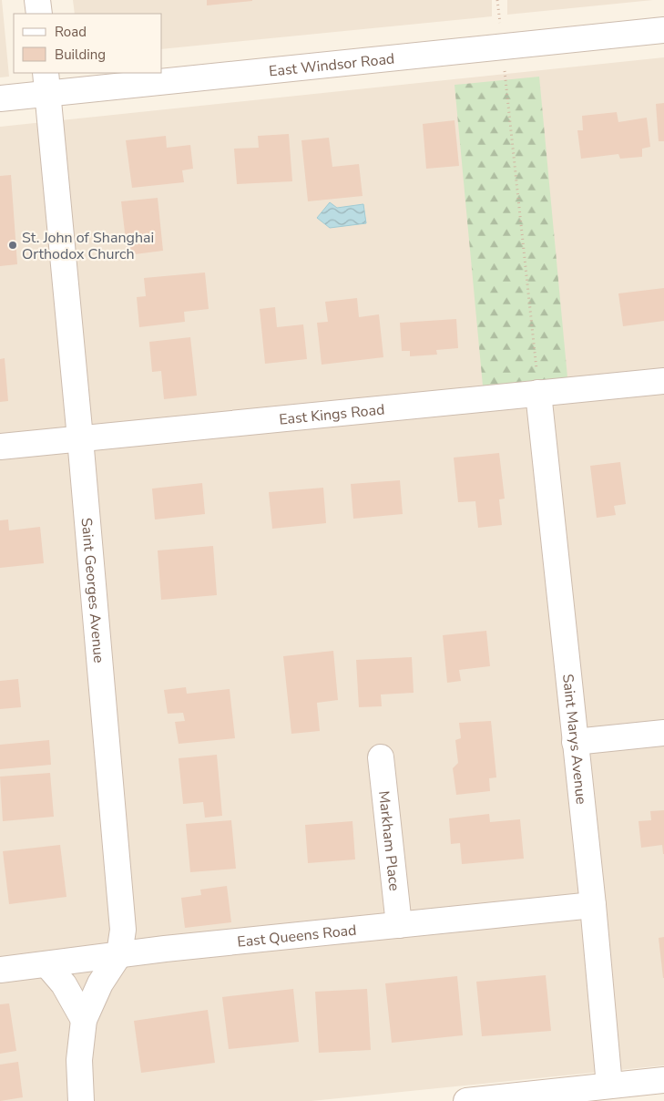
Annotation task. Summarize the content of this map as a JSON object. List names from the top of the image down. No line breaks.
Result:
{"streets":{"street":["East Windsor Road","East Kings Road","Saint Georges Avenue","Saint Marys Avenue","Markham Place","East Queens Road"]},"crossings":[["East Windsor Road","Saint Georges Avenue"],["East Kings Road","Saint Georges Avenue"],["East Kings Road","Saint Marys Avenue"],["Saint Georges Avenue","East Queens Road"],["Saint Marys Avenue","East Queens Road"],["Markham Place","East Queens Road"]],"places":["St. John of Shanghai Orthodox Church"],"legend":["Road","Building"]}
